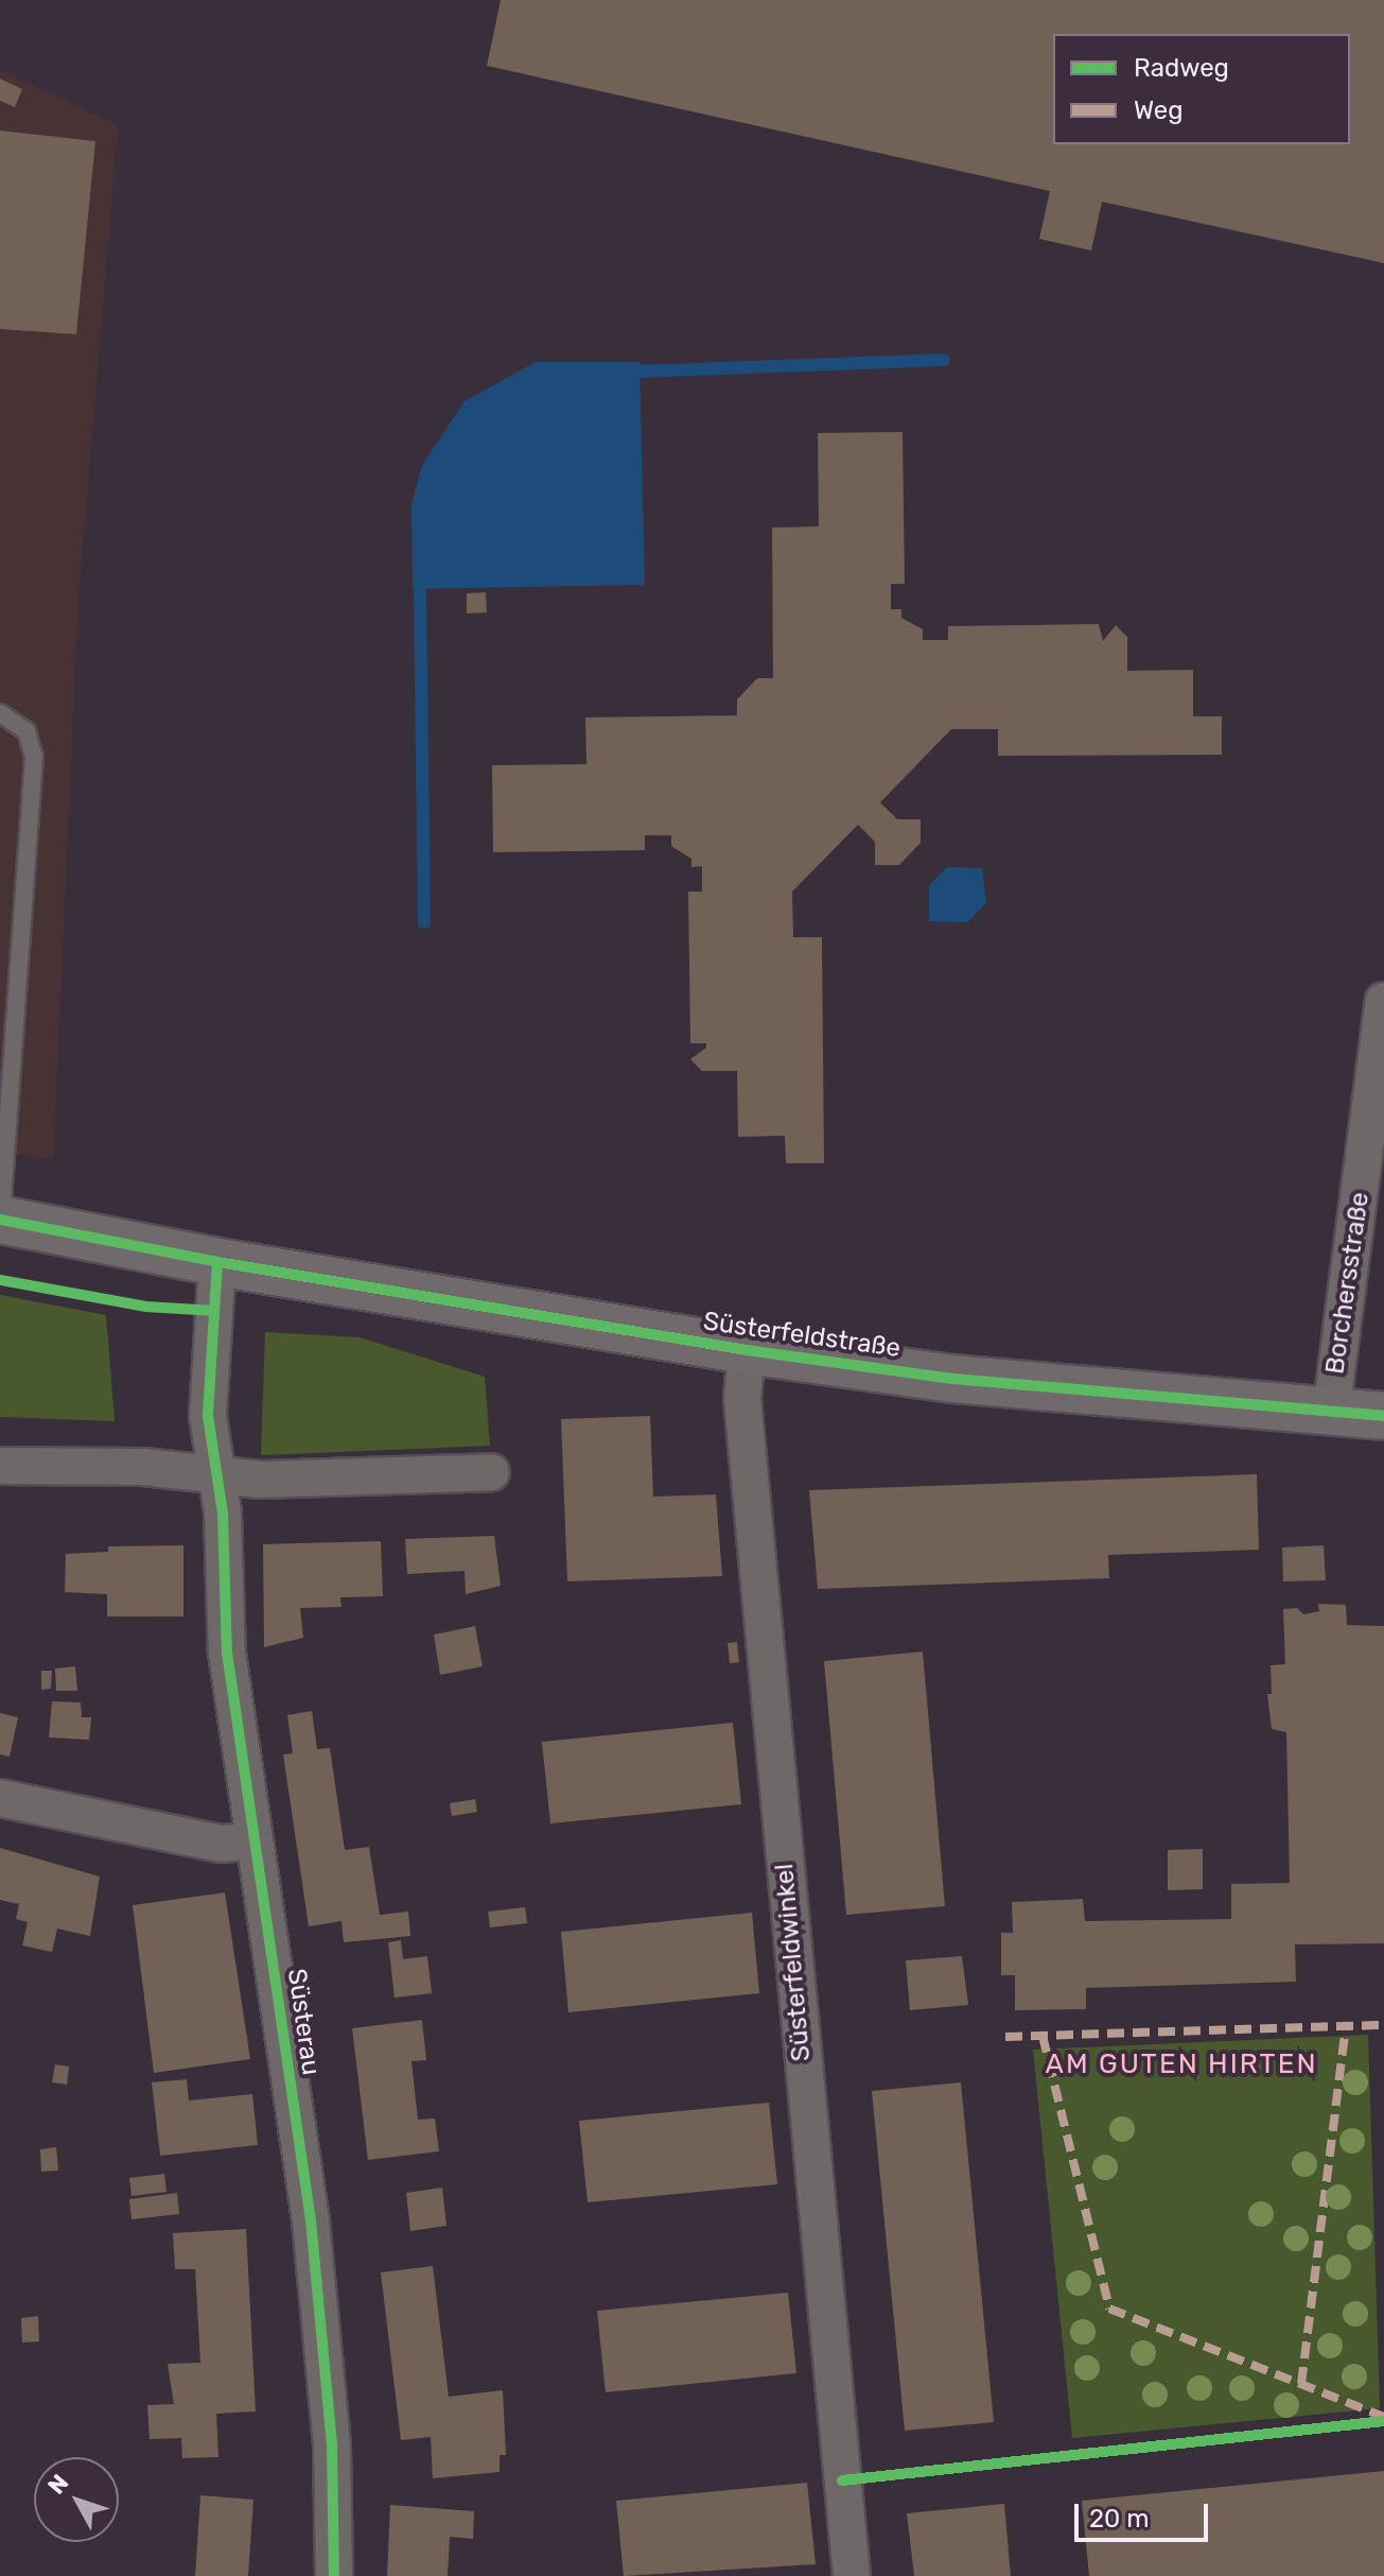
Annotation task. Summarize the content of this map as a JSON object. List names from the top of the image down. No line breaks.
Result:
{"streets":{"street":["Borchersstraße","Süsterfeldstraße","Süsterfeldwinkel","Süsterau"]},"crossings":[["Borchersstraße","Süsterfeldstraße"],["Süsterfeldstraße","Süsterfeldwinkel"]],"districts":["AM GUTEN HIRTEN"],"legend":["Radweg","Weg"],"scale_bar":"20 m","north":"top left"}
